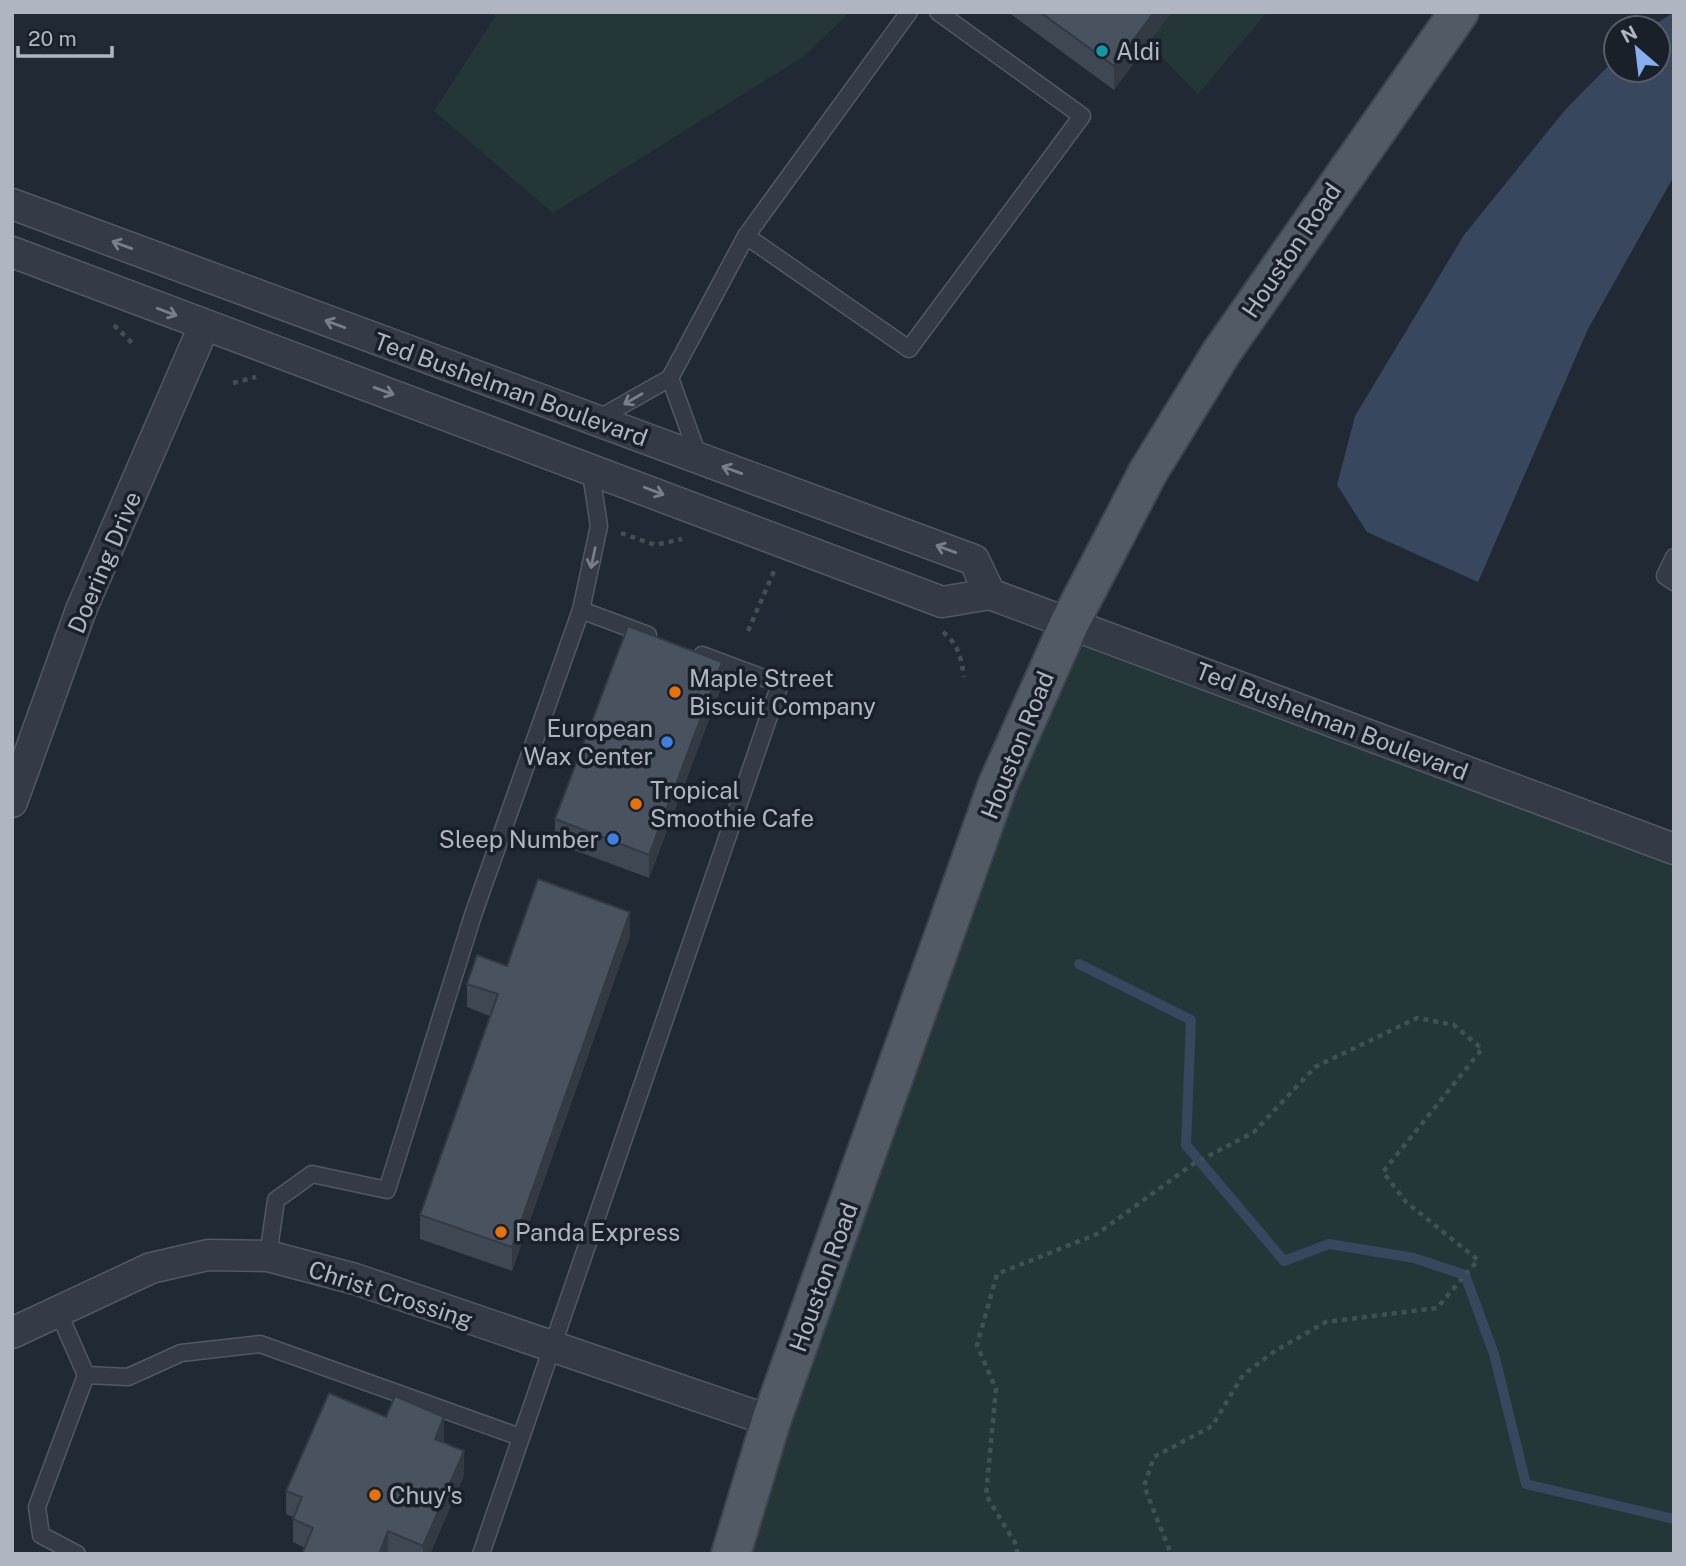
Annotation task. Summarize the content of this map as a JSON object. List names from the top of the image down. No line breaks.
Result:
{"streets":{"main road":["Houston Road"],"street":["Ted Bushelman Boulevard","Doering Drive","Christ Crossing"]},"crossings":[["Houston Road","Ted Bushelman Boulevard"],["Houston Road","Christ Crossing"],["Ted Bushelman Boulevard","Doering Drive"]],"places":["Aldi","Maple Street Biscuit Company","European Wax Center","Tropical Smoothie Cafe","Sleep Number","Panda Express","Chuy's"],"scale_bar":"20 m","north":"top left"}
